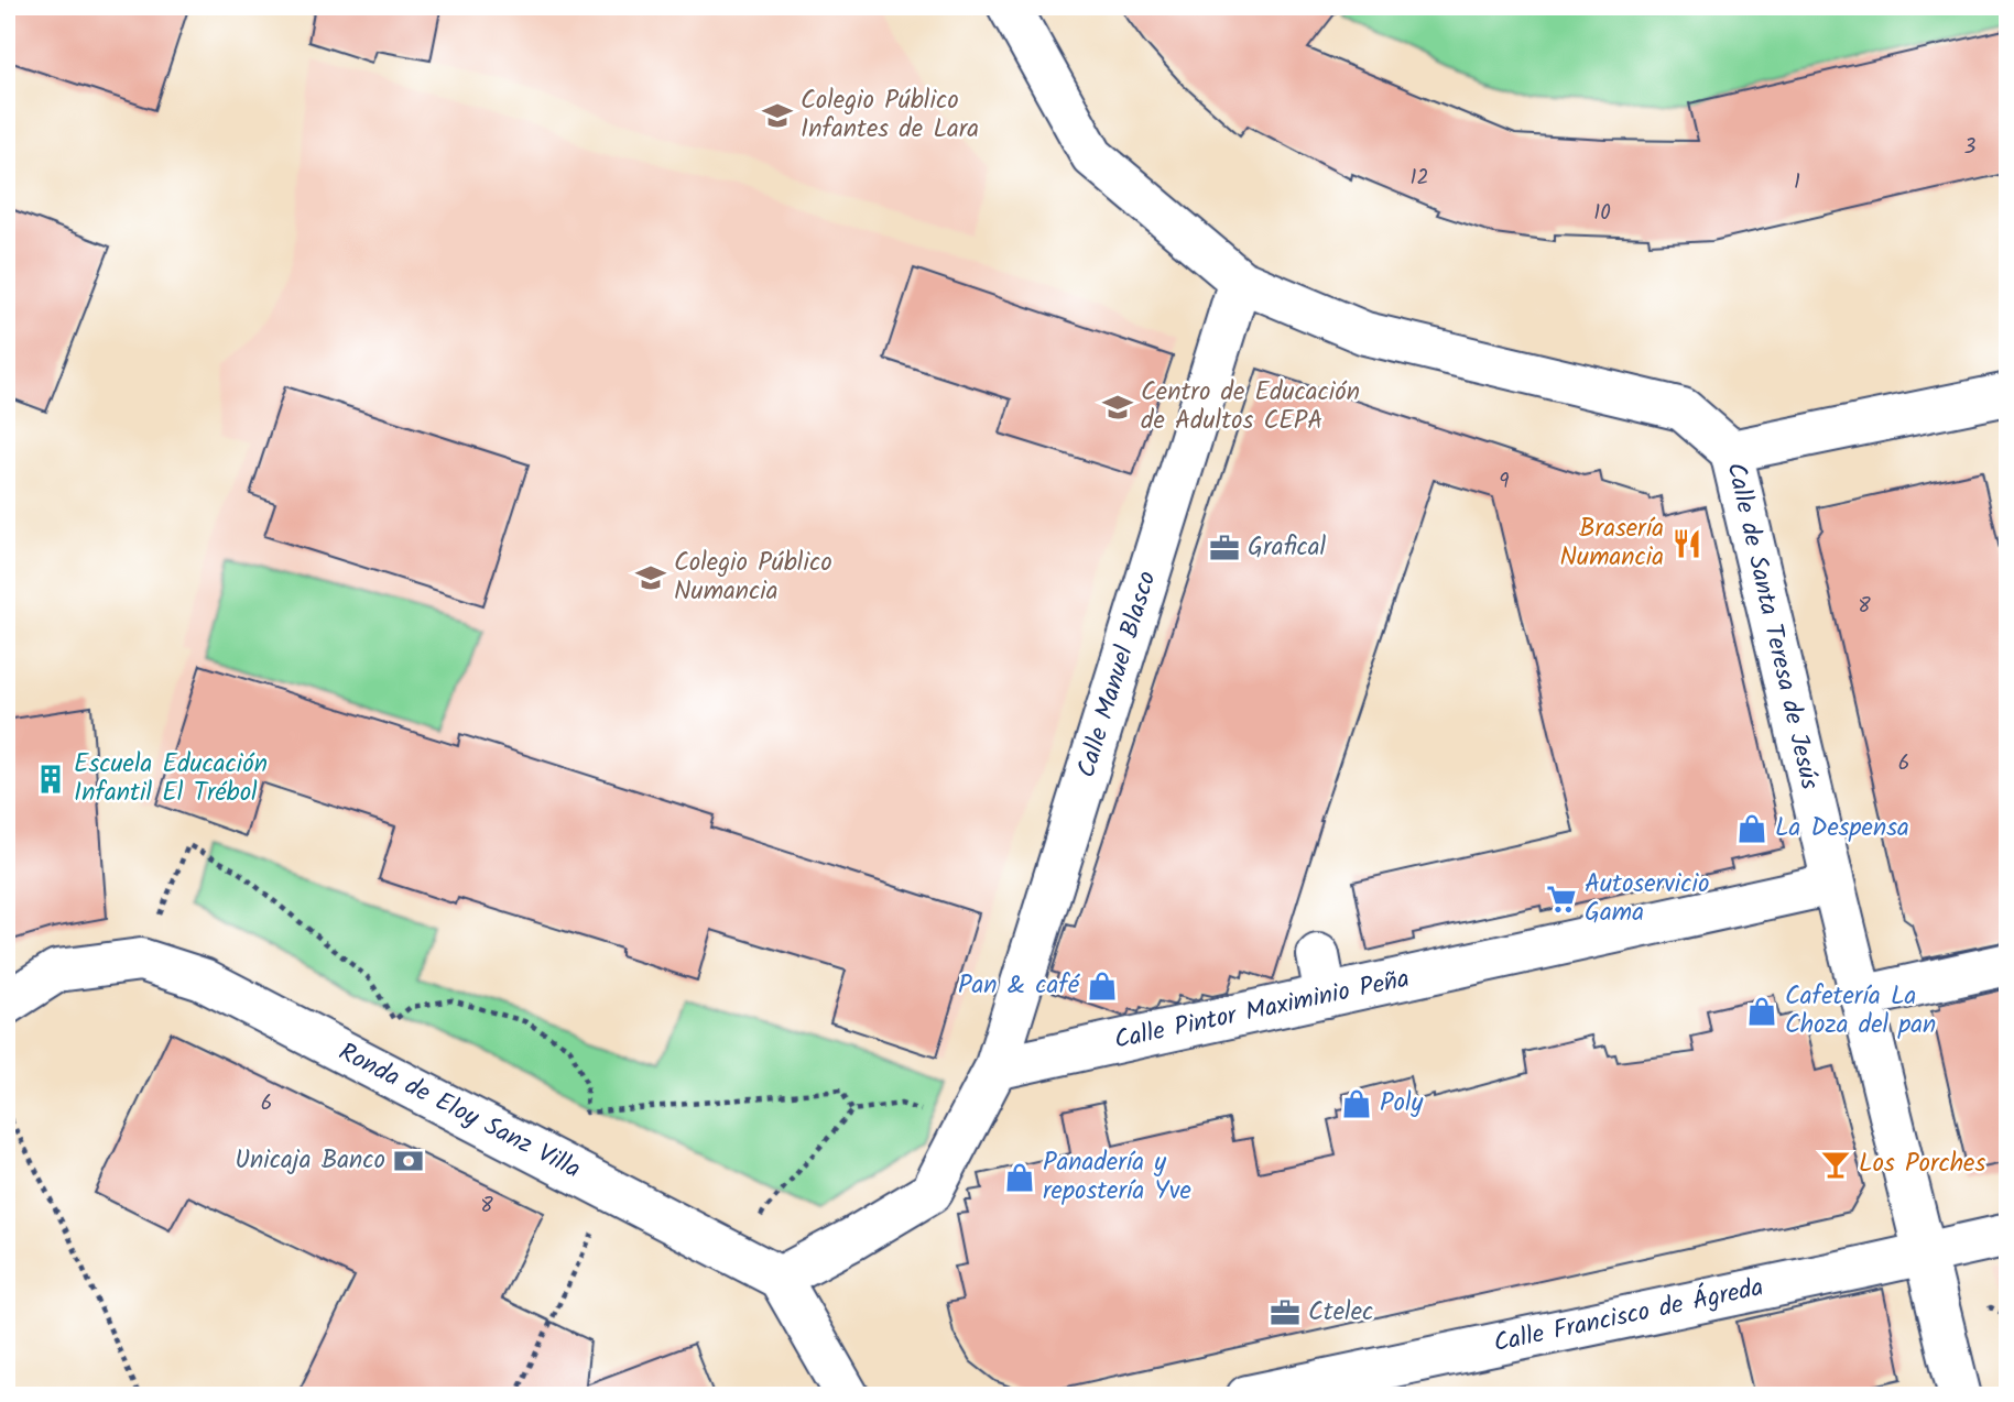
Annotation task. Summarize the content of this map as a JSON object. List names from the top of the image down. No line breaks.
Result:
{"streets":{"street":["Calle de Santa Teresa de Jesús","Calle Manuel Blasco","Calle Pintor Maximinio Peña","Ronda de Eloy Sanz Villa","Calle Francisco de Ágreda"]},"crossings":[["Calle de Santa Teresa de Jesús","Calle Manuel Blasco"],["Calle de Santa Teresa de Jesús","Calle Pintor Maximinio Peña"],["Calle de Santa Teresa de Jesús","Calle Francisco de Ágreda"],["Calle Manuel Blasco","Calle Pintor Maximinio Peña"]],"places":{"school or university":["Colegio Público Infantes de Lara","Centro de Educación de Adultos CEPA","Colegio Público Numancia"],"restaurant":["Brasería Numancia"],"office":["Grafical","Ctelec"],"building":["Escuela Educación Infantil El Trébol"],"shop":["La Despensa","Pan & café","Cafetería La Choza del pan","Poly","Panadería y repostería Yve"],"supermarket":["Autoservicio Gama"],"bank":["Unicaja Banco"],"bar":["Los Porches"]},"house_numbers":["3","12","1","10","9","8","6","6","8"]}
